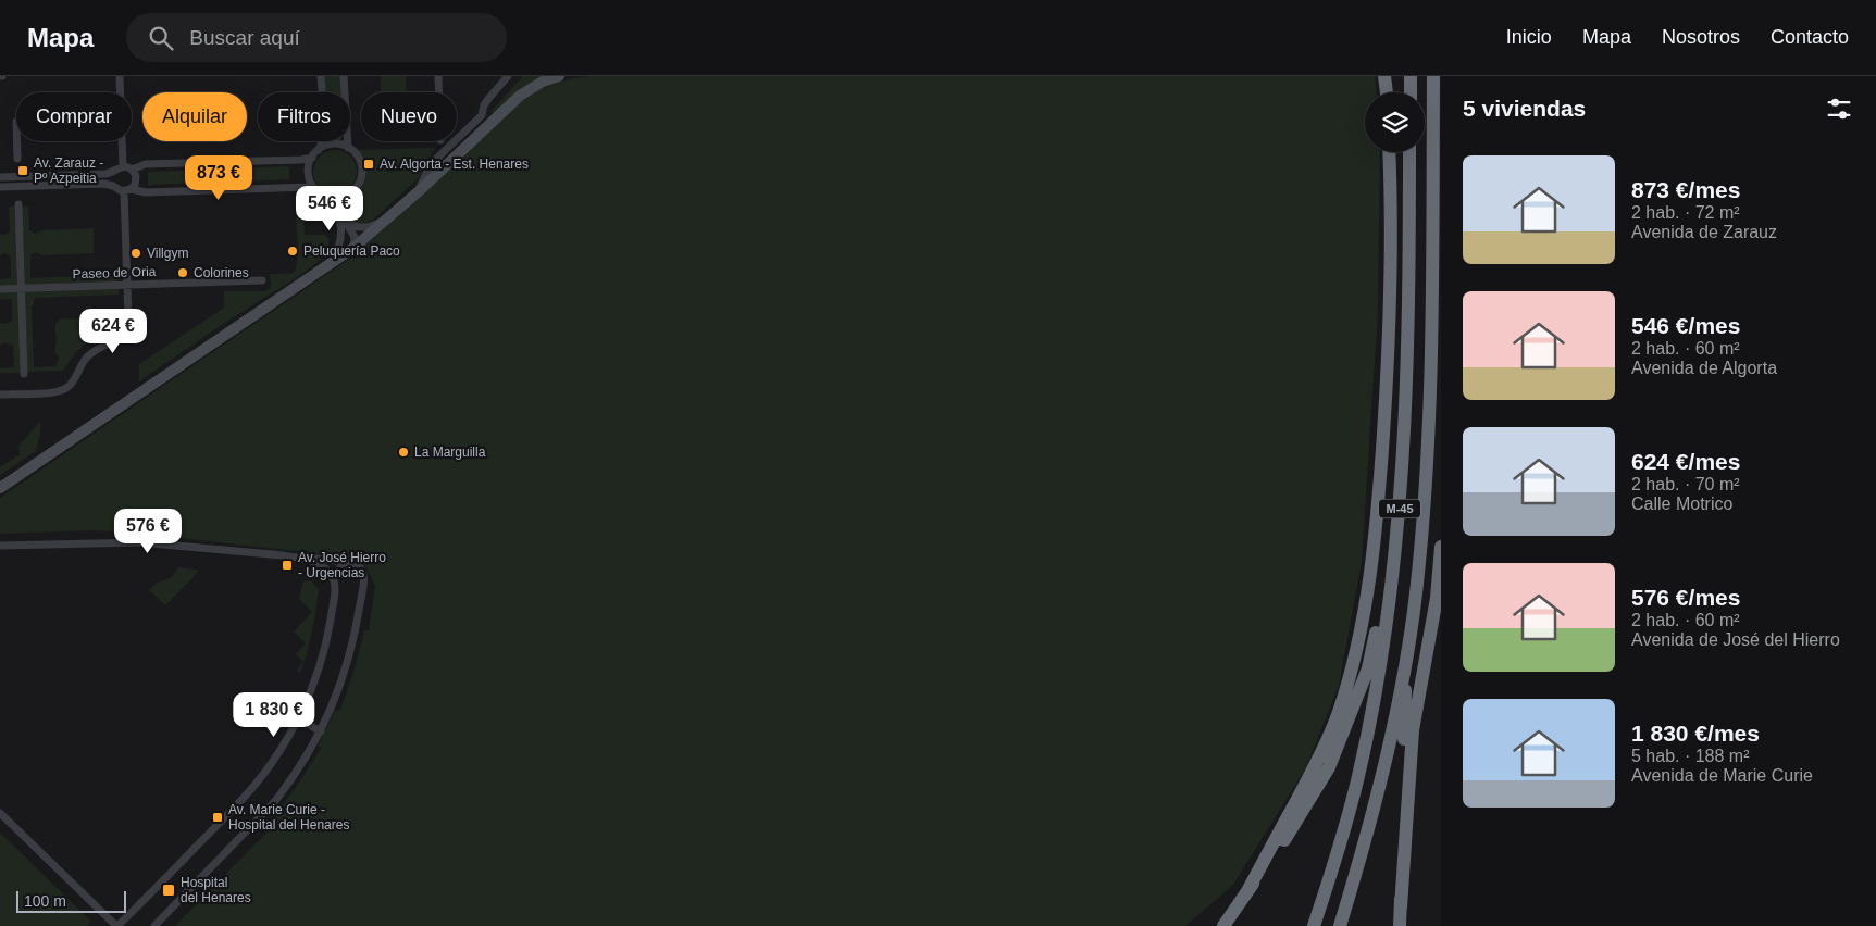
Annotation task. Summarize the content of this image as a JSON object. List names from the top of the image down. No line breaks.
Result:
{"streets":{"highway":["M-45"],"street":["Paseo de Oria"]},"places":{"transit":["Av. Algorta - Est. Henares","Av. Zarauz - Pº Azpeitia","Av. José Hierro - Urgencias","Av. Marie Curie - Hospital del Henares","Hospital del Henares"],"other":["Peluquería Paco","Villgym","Colorines","La Marguilla"]},"scale_bar":"100 m","page":{"header":"Mapa","search":"Buscar aquí","nav":["Inicio","Mapa","Nosotros","Contacto"],"heading":"5 viviendas","chip":["Comprar","Alquilar","Filtros","Nuevo"],"list":[{"name":"873 €/mes","note":"2 hab. · 72 m² · Avenida de Zarauz"},{"name":"546 €/mes","note":"2 hab. · 60 m² · Avenida de Algorta"},{"name":"624 €/mes","note":"2 hab. · 70 m² · Calle Motrico"},{"name":"576 €/mes","note":"2 hab. · 60 m² · Avenida de José del Hierro"},{"name":"1 830 €/mes","note":"5 hab. · 188 m² · Avenida de Marie Curie"}],"price":["873 €","546 €","624 €","576 €","1 830 €"],"scale":"100 m"}}
